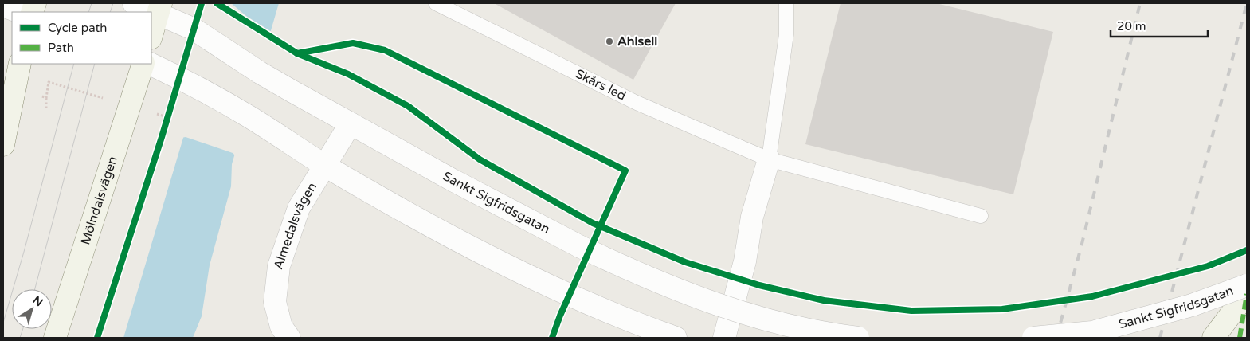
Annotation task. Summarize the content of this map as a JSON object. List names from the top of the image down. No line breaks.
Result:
{"streets":{"main road":["Mölndalsvägen","Sankt Sigfridsgatan"],"street":["Almedalsvägen"],"lane":["Skårs led"]},"crossings":[["Sankt Sigfridsgatan","Almedalsvägen"]],"places":["Ahlsell"],"legend":["Cycle path","Path"],"scale_bar":"20 m","north":"top right"}
